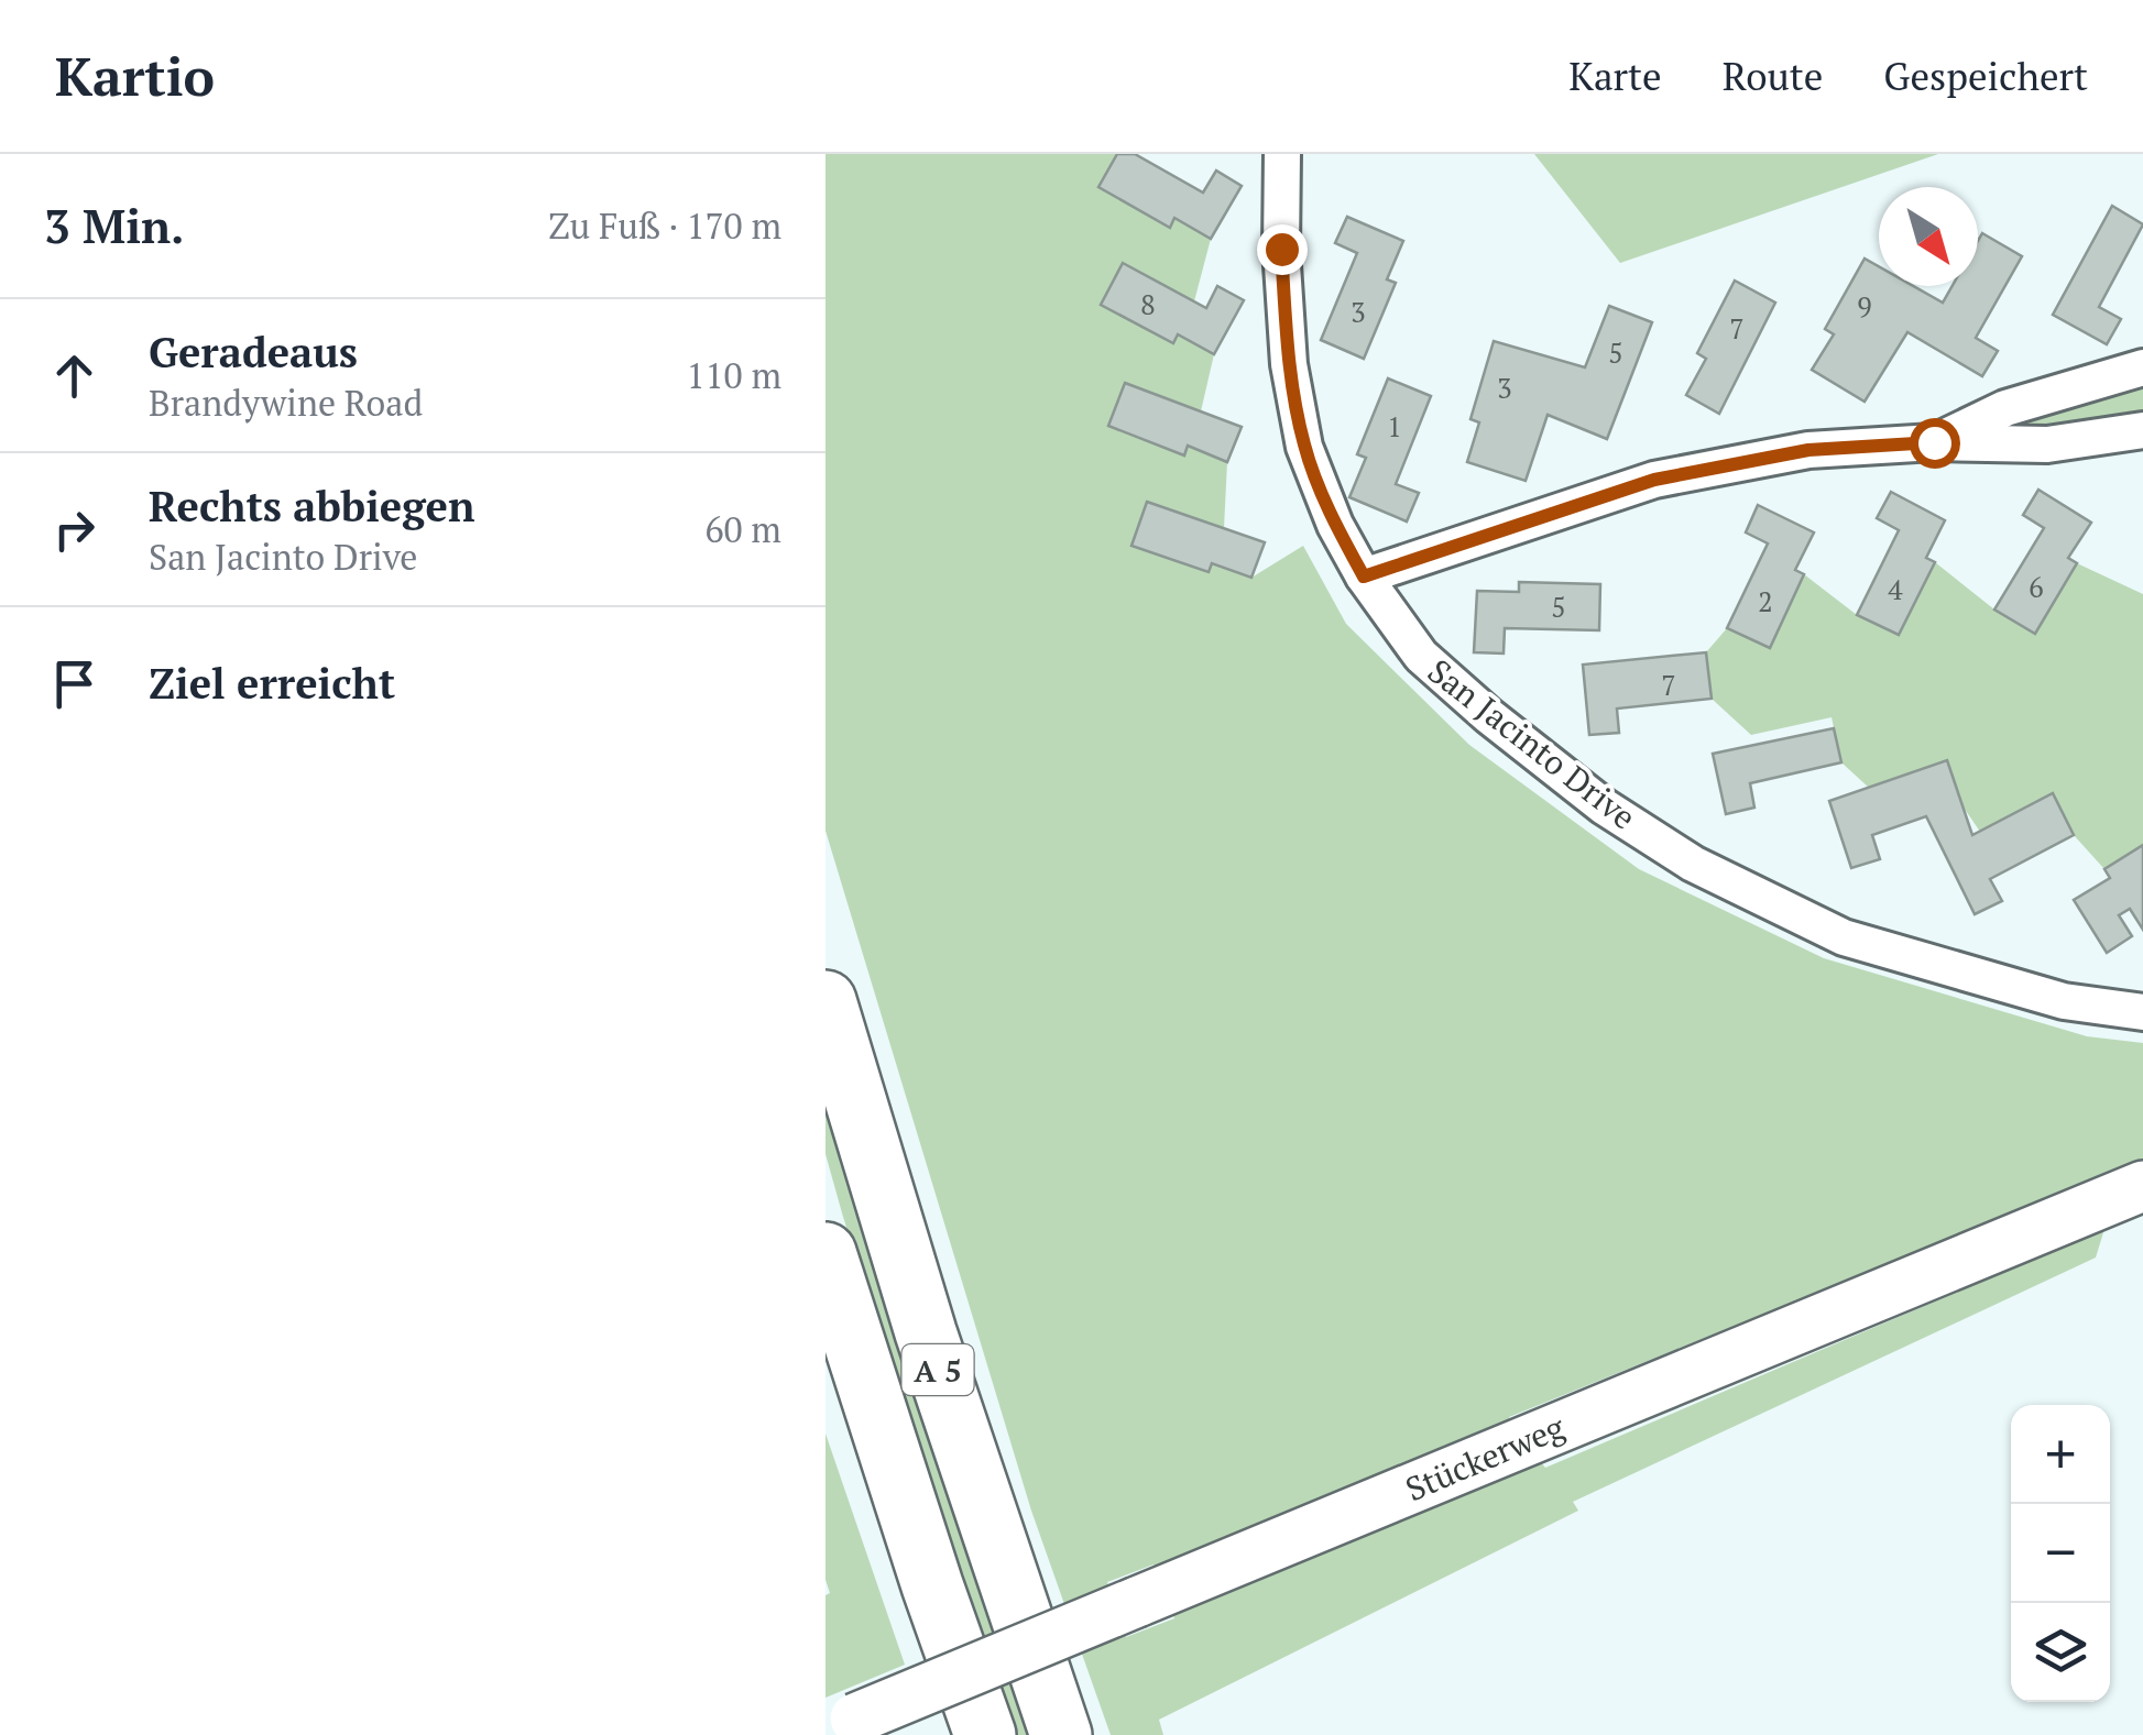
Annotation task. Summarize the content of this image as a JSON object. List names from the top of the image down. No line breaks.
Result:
{"streets":{"highway":["A 5"],"street":["San Jacinto Drive","Stückerweg"]},"house_numbers":["8","9","3","7","5","3","1","6","4","2","5","7"],"north":"bottom right","page":{"header":"Kartio","nav":["Karte","Route","Gespeichert"],"heading":["3 Min.","Zu Fuß · 170 m"],"list":[["Geradeaus","Brandywine Road","110 m"],["Rechts abbiegen","San Jacinto Drive","60 m"],"Ziel erreicht"],"map_buttons":["+","−"]}}
